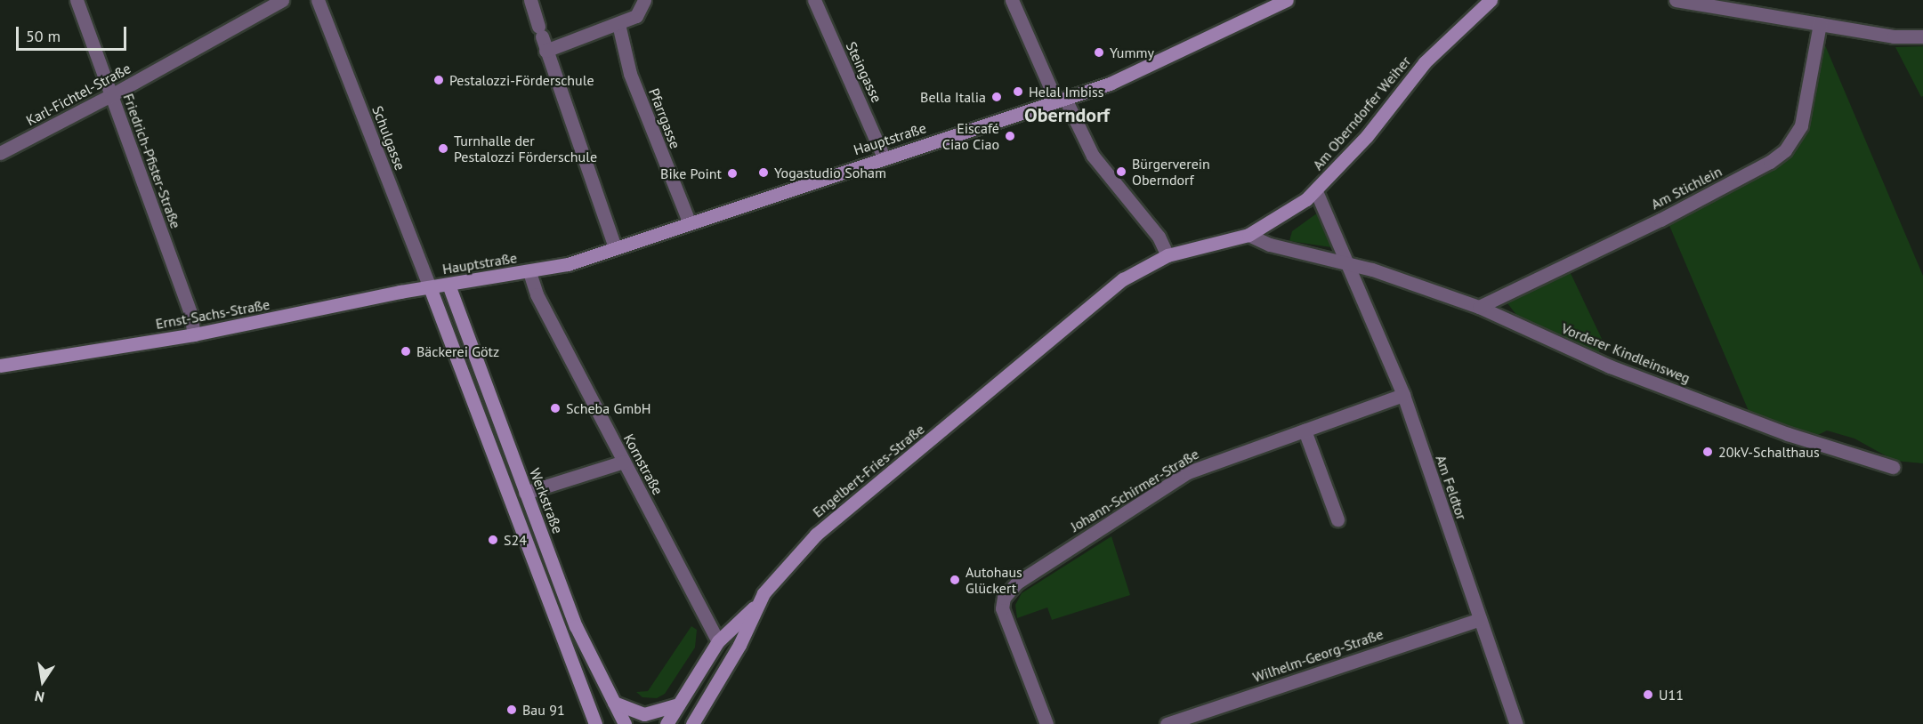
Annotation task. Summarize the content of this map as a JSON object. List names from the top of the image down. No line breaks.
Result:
{"streets":{"main road":["Am Oberndorfer Weiher","Hauptstraße","Ernst-Sachs-Straße","Engelbert-Fries-Straße","Werkstraße"],"street":["Steingasse","Karl-Fichtel-Straße","Pfarrgasse","Schulgasse","Friedrich-Pfister-Straße","Am Stichlein","Vorderer Kindleinsweg","Kornstraße","Am Feldtor","Johann-Schirmer-Straße","Wilhelm-Georg-Straße"]},"crossings":[["Steingasse","Hauptstraße"],["Karl-Fichtel-Straße","Friedrich-Pfister-Straße"],["Am Oberndorfer Weiher","Am Feldtor"],["Pfarrgasse","Hauptstraße"],["Schulgasse","Hauptstraße"],["Schulgasse","Ernst-Sachs-Straße"],["Hauptstraße","Ernst-Sachs-Straße"],["Hauptstraße","Kornstraße"],["Hauptstraße","Werkstraße"],["Friedrich-Pfister-Straße","Ernst-Sachs-Straße"],["Am Stichlein","Vorderer Kindleinsweg"],["Vorderer Kindleinsweg","Am Feldtor"],["Kornstraße","Engelbert-Fries-Straße"],["Am Feldtor","Johann-Schirmer-Straße"],["Am Feldtor","Wilhelm-Georg-Straße"]],"districts":["Oberndorf"],"places":["Yummy","Pestalozzi-Förderschule","Helal Imbiss","Bella Italia","Eiscafé Ciao Ciao","Turnhalle der Pestalozzi Förderschule","Bürgerverein Oberndorf","Yogastudio Soham","Bike Point","Bäckerei Götz","Scheba GmbH","20kV-Schalthaus","S24","Autohaus Glückert","U11","Bau 91"],"scale_bar":"50 m","north":"bottom"}
